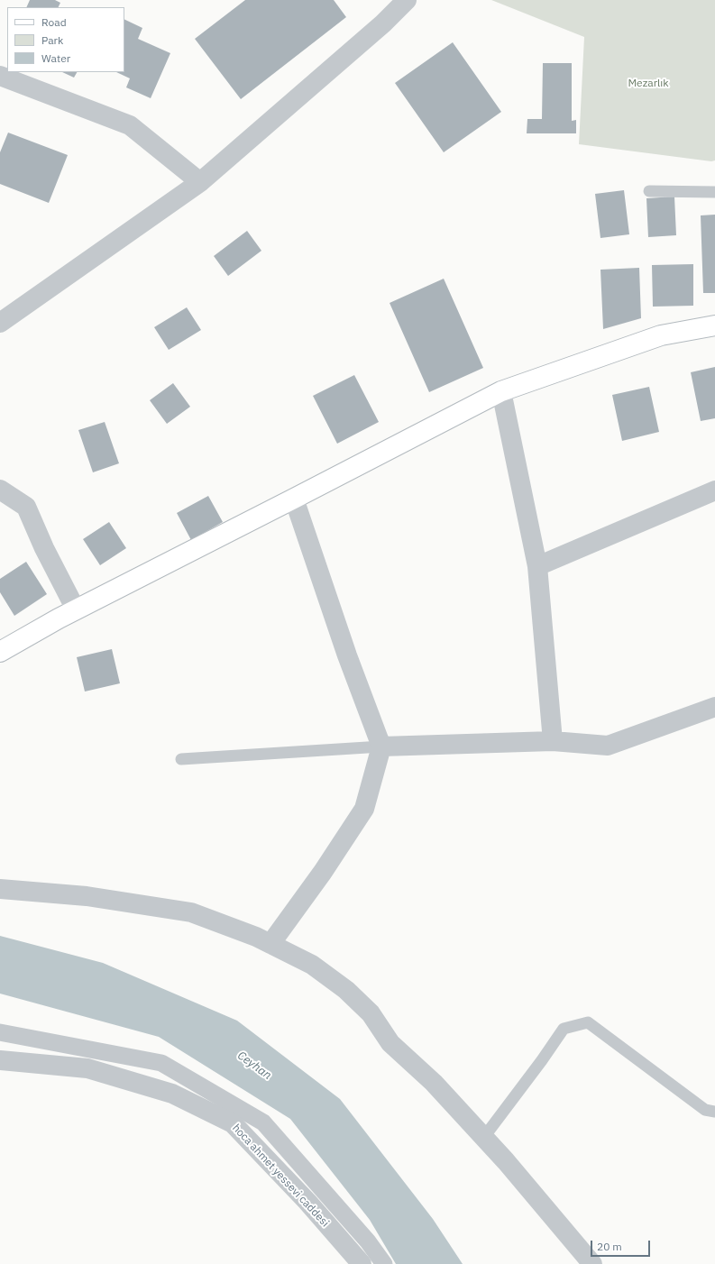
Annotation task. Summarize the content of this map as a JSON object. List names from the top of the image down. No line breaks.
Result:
{"streets":{"street":["hoca ahmet yessevi caddesi"]},"water":["Ceyhan"],"parks":["Mezarlık"],"legend":["Road","Park","Water"],"scale_bar":"20 m"}
